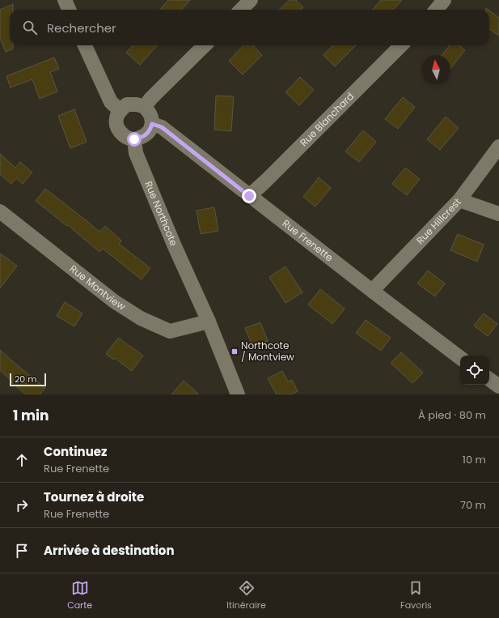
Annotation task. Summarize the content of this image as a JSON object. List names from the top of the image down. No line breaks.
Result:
{"streets":{"street":["Rue Blanchard","Rue Northcote","Rue Hillcrest","Rue Frenette","Rue Montview"]},"crossings":[["Rue Blanchard","Rue Frenette"],["Rue Northcote","Rue Frenette"],["Rue Northcote","Rue Montview"],["Rue Hillcrest","Rue Frenette"]],"places":{"transit":["Northcote / Montview"]},"scale_bar":"20 m","north":"top","page":{"search":"Rechercher","scale":"20 m","heading":["1 min","À pied · 80 m"],"list":[["Continuez","Rue Frenette","10 m"],["Tournez à droite","Rue Frenette","70 m"],"Arrivée à destination"],"nav":["Carte","Itinéraire","Favoris"]}}
